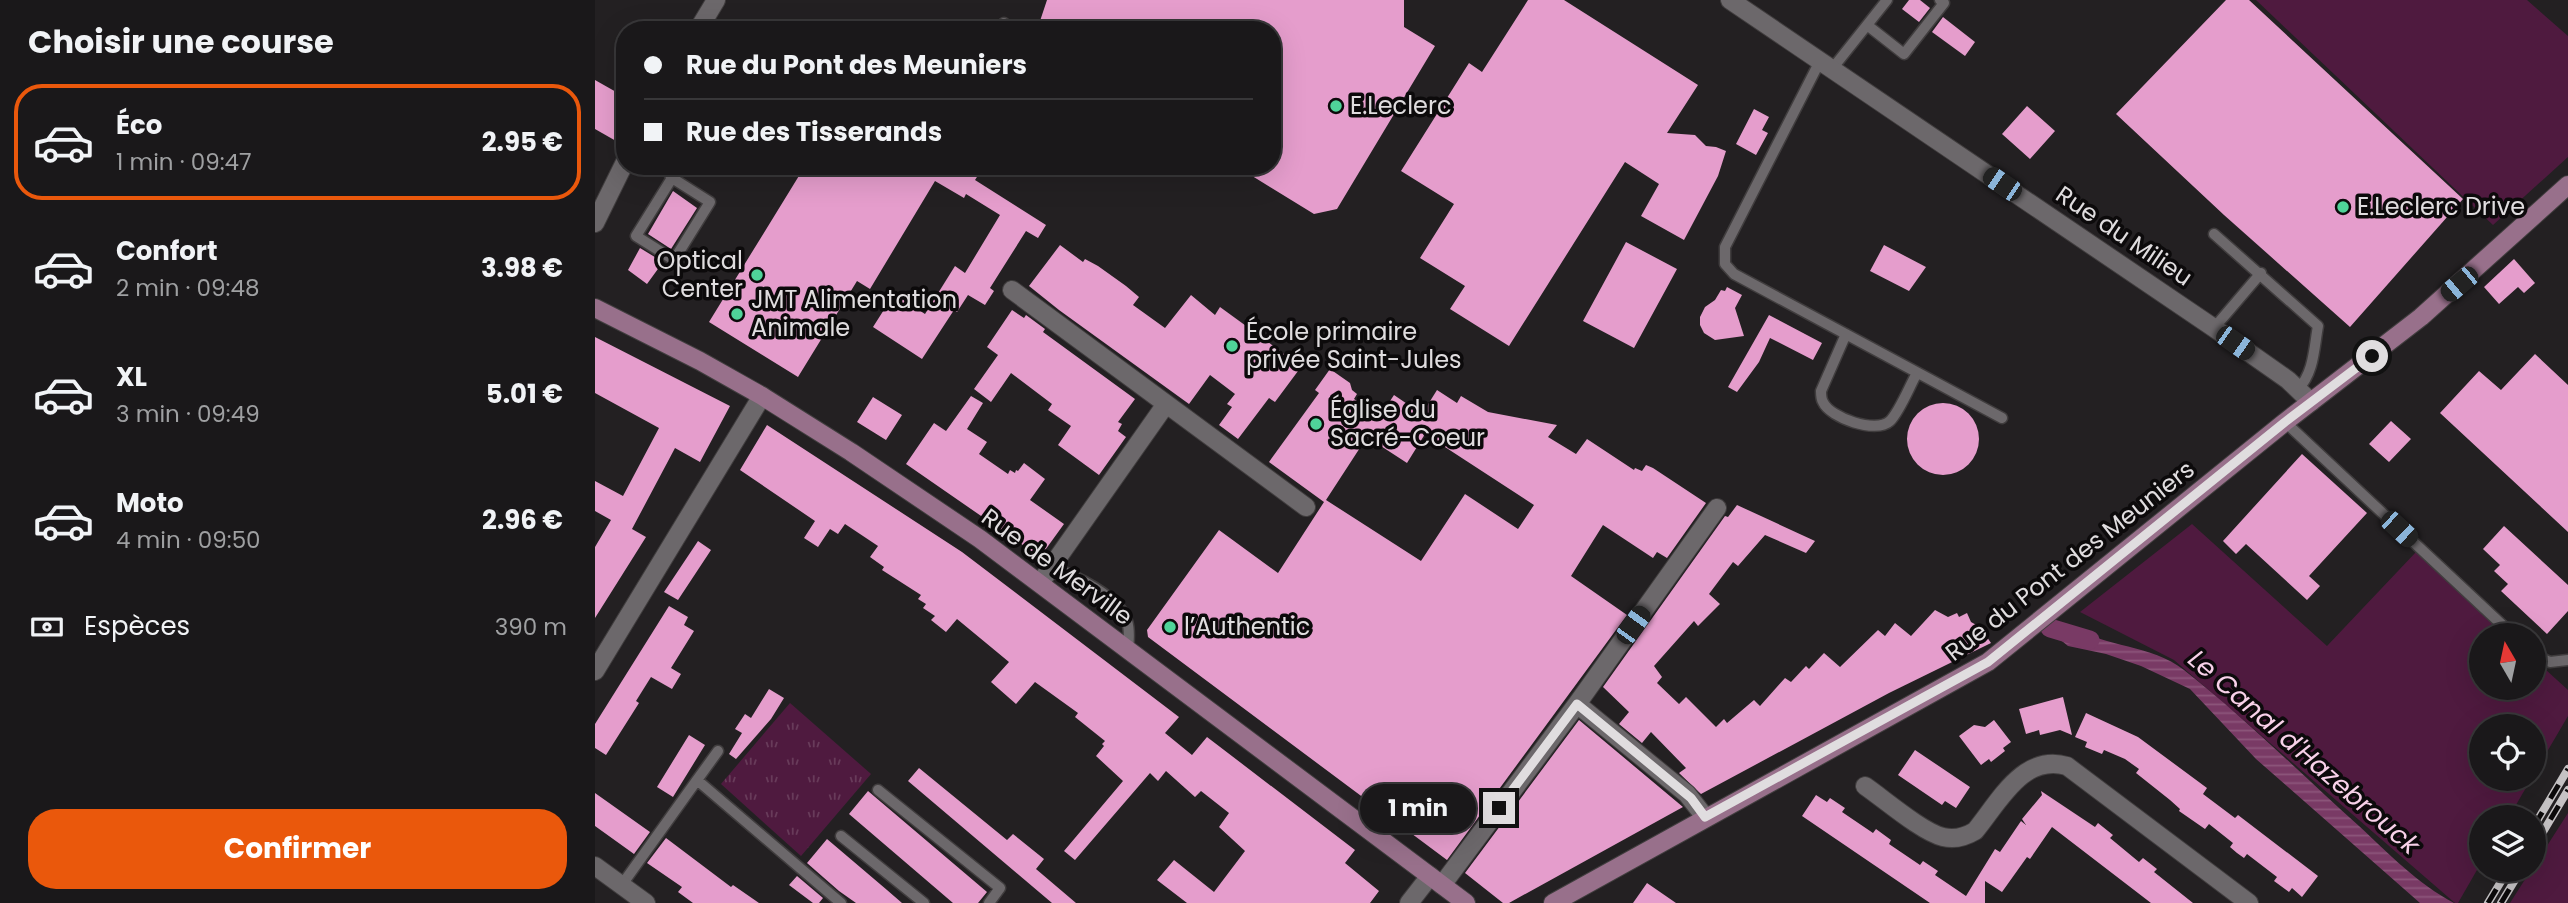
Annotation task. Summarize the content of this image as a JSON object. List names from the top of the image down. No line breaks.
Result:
{"streets":{"street":["Rue du Milieu","Rue du Pont des Meuniers","Rue de Merville"]},"crossings":[["Rue du Milieu","Rue du Pont des Meuniers"]],"water":["Le Canal d'Hazebrouck"],"places":["E.Leclerc","E.Leclerc Drive","Optical Center","JMT Alimentation Animale","École primaire privée Saint-Jules","Église du Sacré-Coeur","l’Authentic"],"north":"top","page":{"heading":"Choisir une course","banner":["Rue du Pont des Meuniers","Rue des Tisserands"],"list":[{"name":"Éco","note":"1 min · 09:47","value":"2.95 €"},{"name":"Confort","note":"2 min · 09:48","value":"3.98 €"},{"name":"XL","note":"3 min · 09:49","value":"5.01 €"},{"name":"Moto","note":"4 min · 09:50","value":"2.96 €"}],"pay":["Espèces","390 m"],"bubble":"1 min","buttons":"Confirmer"}}
